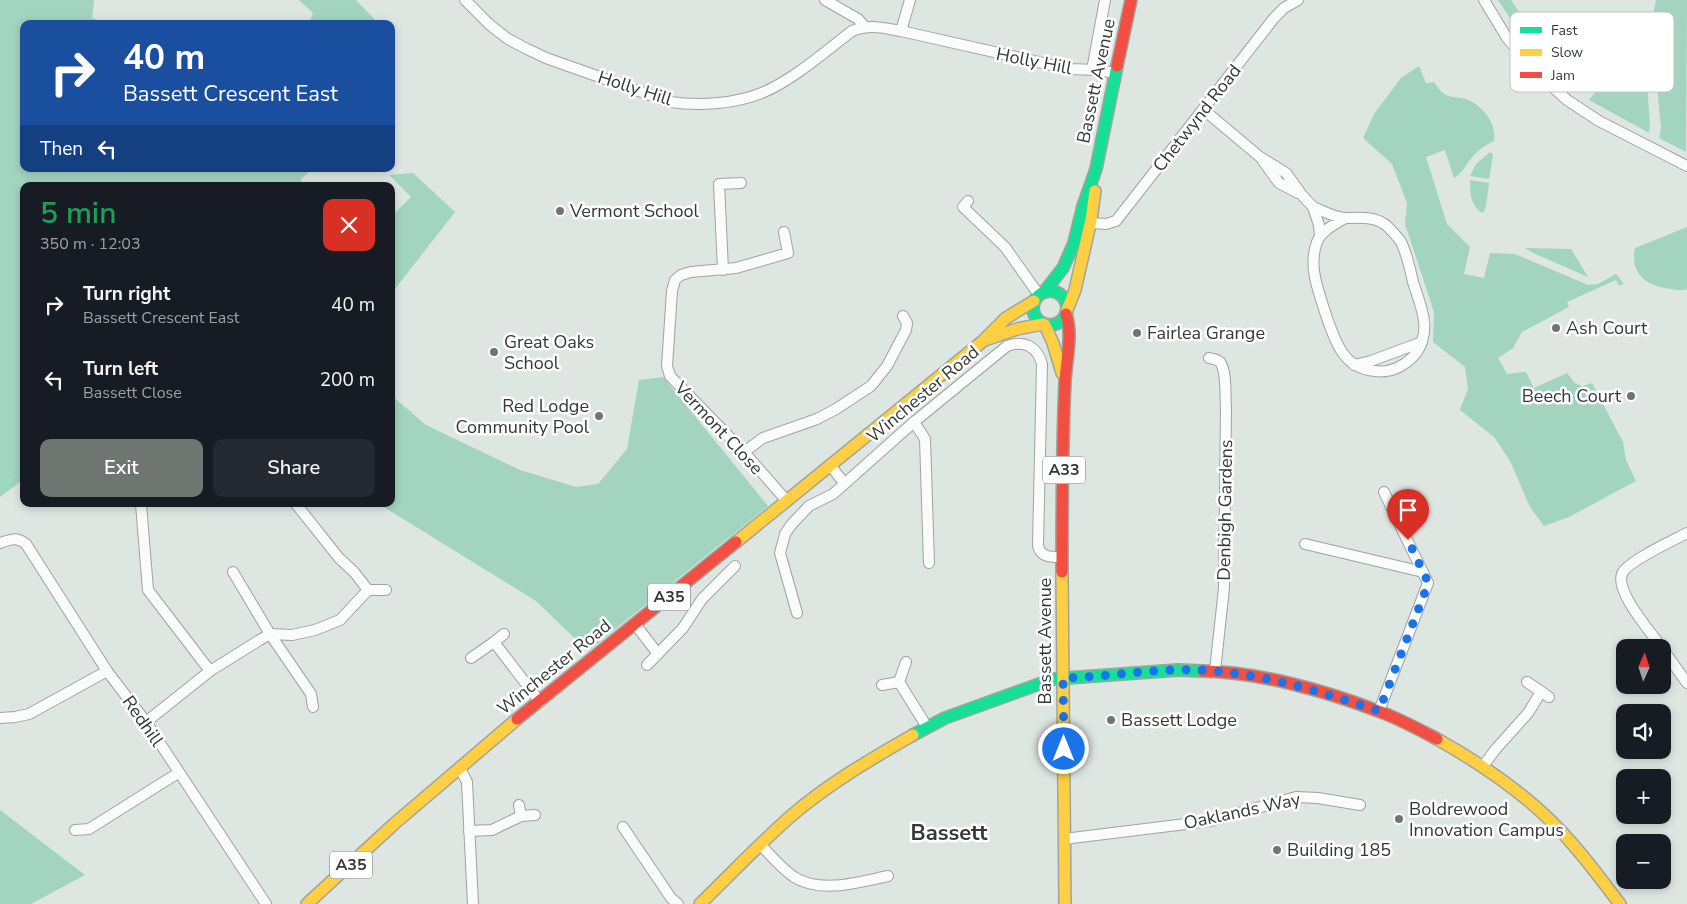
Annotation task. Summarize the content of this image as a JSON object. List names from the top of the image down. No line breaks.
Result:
{"streets":{"main road":["Bassett Avenue","Winchester Road","A33","A35"],"street":["Holly Hill","Chetwynd Road","Vermont Close","Denbigh Gardens","Redhill","Oaklands Way"]},"crossings":[["Holly Hill","Bassett Avenue"],["Bassett Avenue","Chetwynd Road"],["Bassett Avenue","Winchester Road"],["Bassett Avenue","Oaklands Way"],["Winchester Road","Vermont Close"]],"districts":["Bassett"],"places":["Vermont School","Ash Court","Fairlea Grange","Great Oaks School","Beech Court","Red Lodge Community Pool","Bassett Lodge","Boldrewood Innovation Campus","Building 185"],"legend":["Fast","Slow","Jam"],"north":"top","page":{"turn":["40 m","Bassett Crescent East"],"then":"Then","heading":["5 min","350 m · 12:03"],"list":[{"name":"Turn right","note":"Bassett Crescent East","value":"40 m"},{"name":"Turn left","note":"Bassett Close","value":"200 m"}],"buttons":["Exit","Share"],"map_buttons":["+","−"]}}
